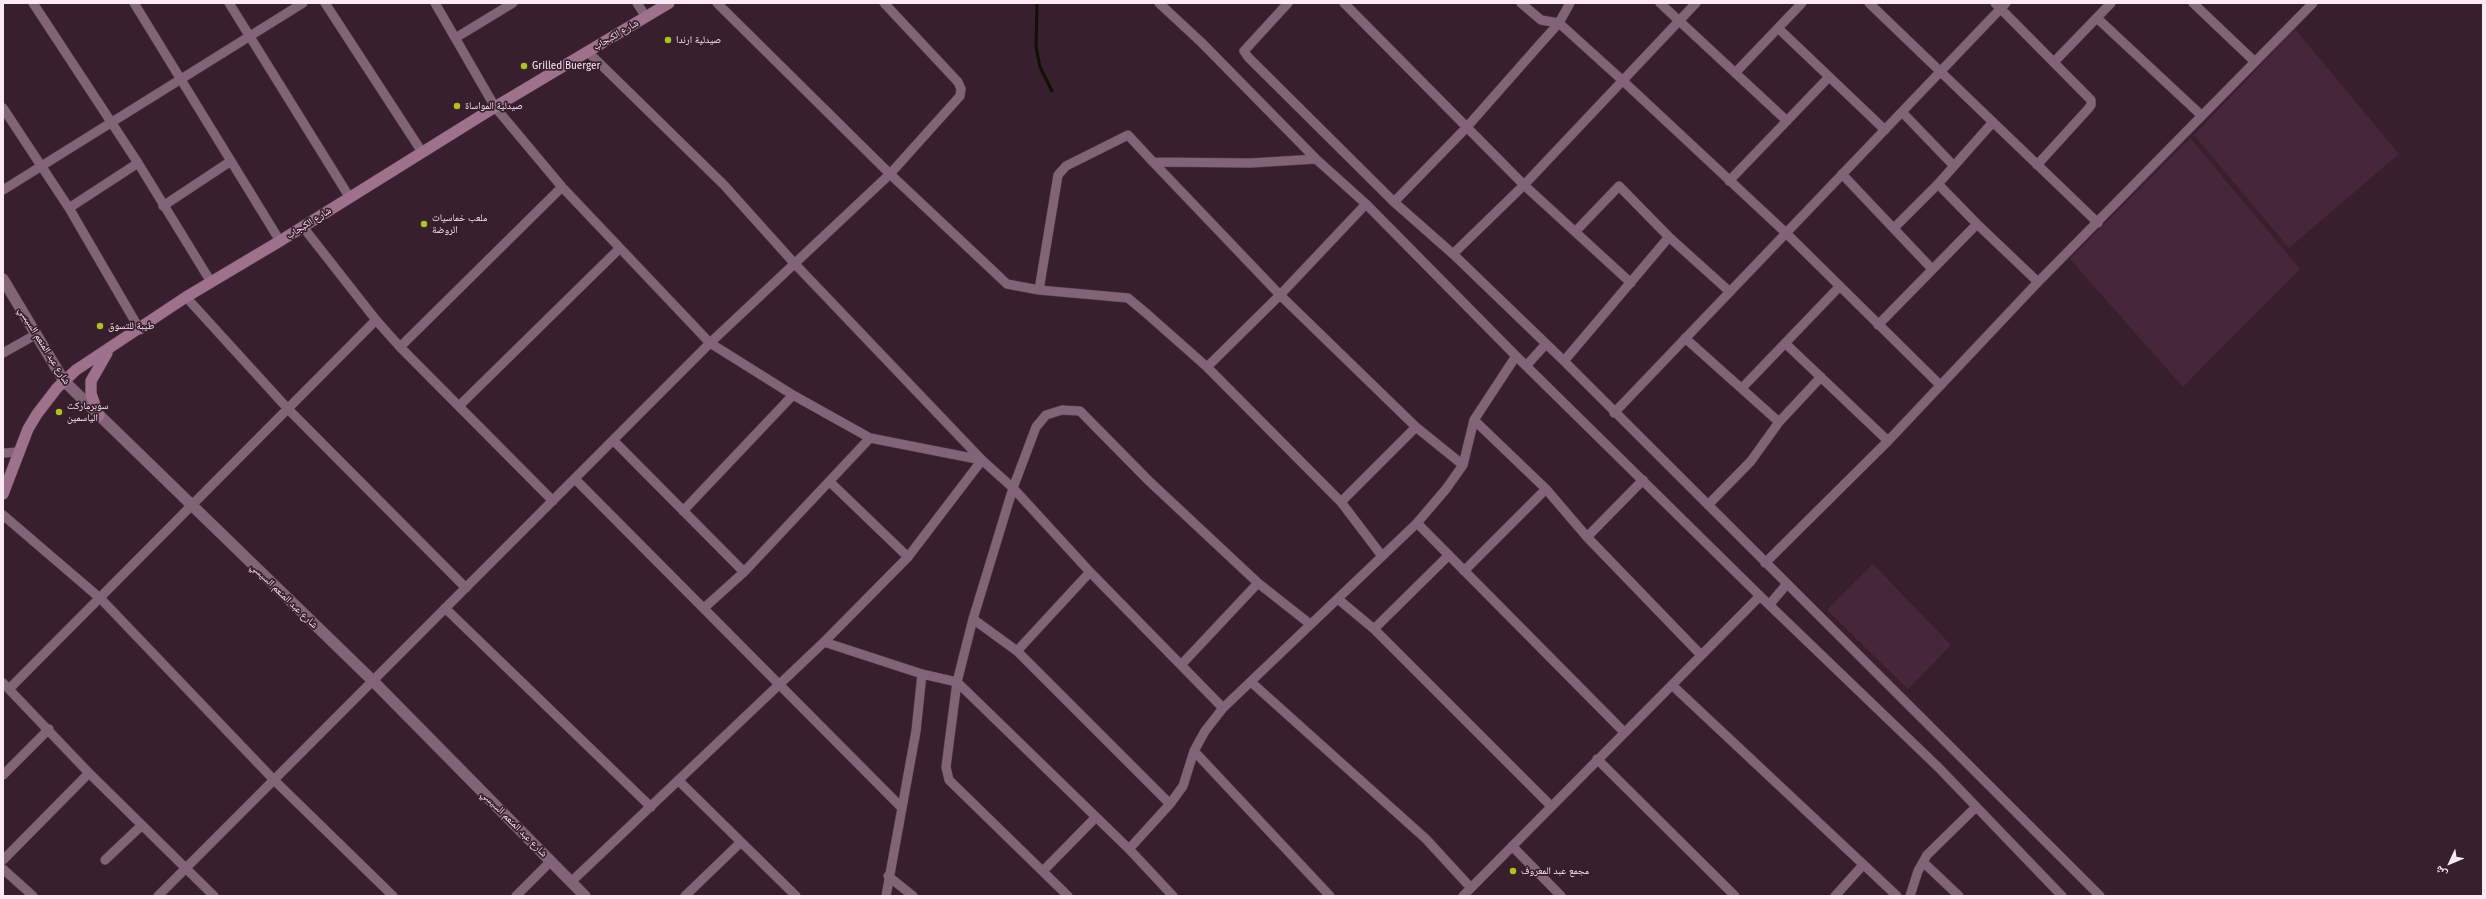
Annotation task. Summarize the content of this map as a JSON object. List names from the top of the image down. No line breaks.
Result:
{"streets":{"main road":["شارع الكبجاب"],"street":["شارع عبد المنعم السيسي"]},"crossings":[["شارع الكبجاب","شارع عبد المنعم السيسي"]],"places":["صيدلية ارندا","Grilled Buerger","صيدلية المواساة","ملعب خماسيات الروضة","طيبة للتسوق","سوبرماركت الياسمين","مجمع عبد المعروف"],"north":"bottom left"}
